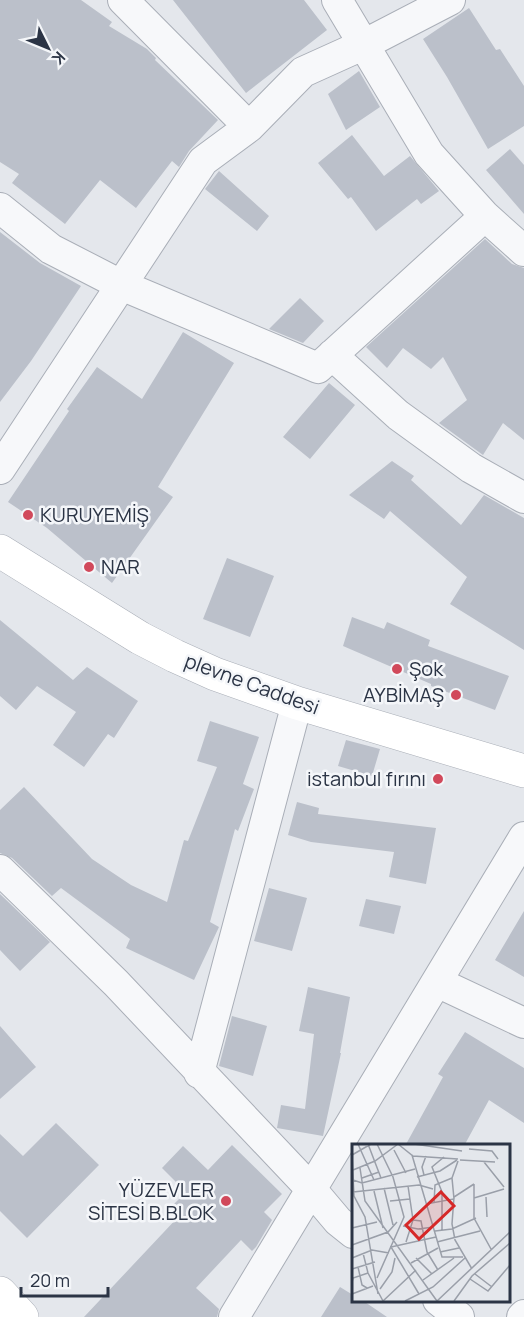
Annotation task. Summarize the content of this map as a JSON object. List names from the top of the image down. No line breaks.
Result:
{"streets":{"street":["plevne Caddesi"]},"places":["KURUYEMİŞ","NAR","Şok","AYBİMAŞ","istanbul fırını","YÜZEVLER SİTESİ B.BLOK"],"scale_bar":"20 m","north":"bottom right"}
